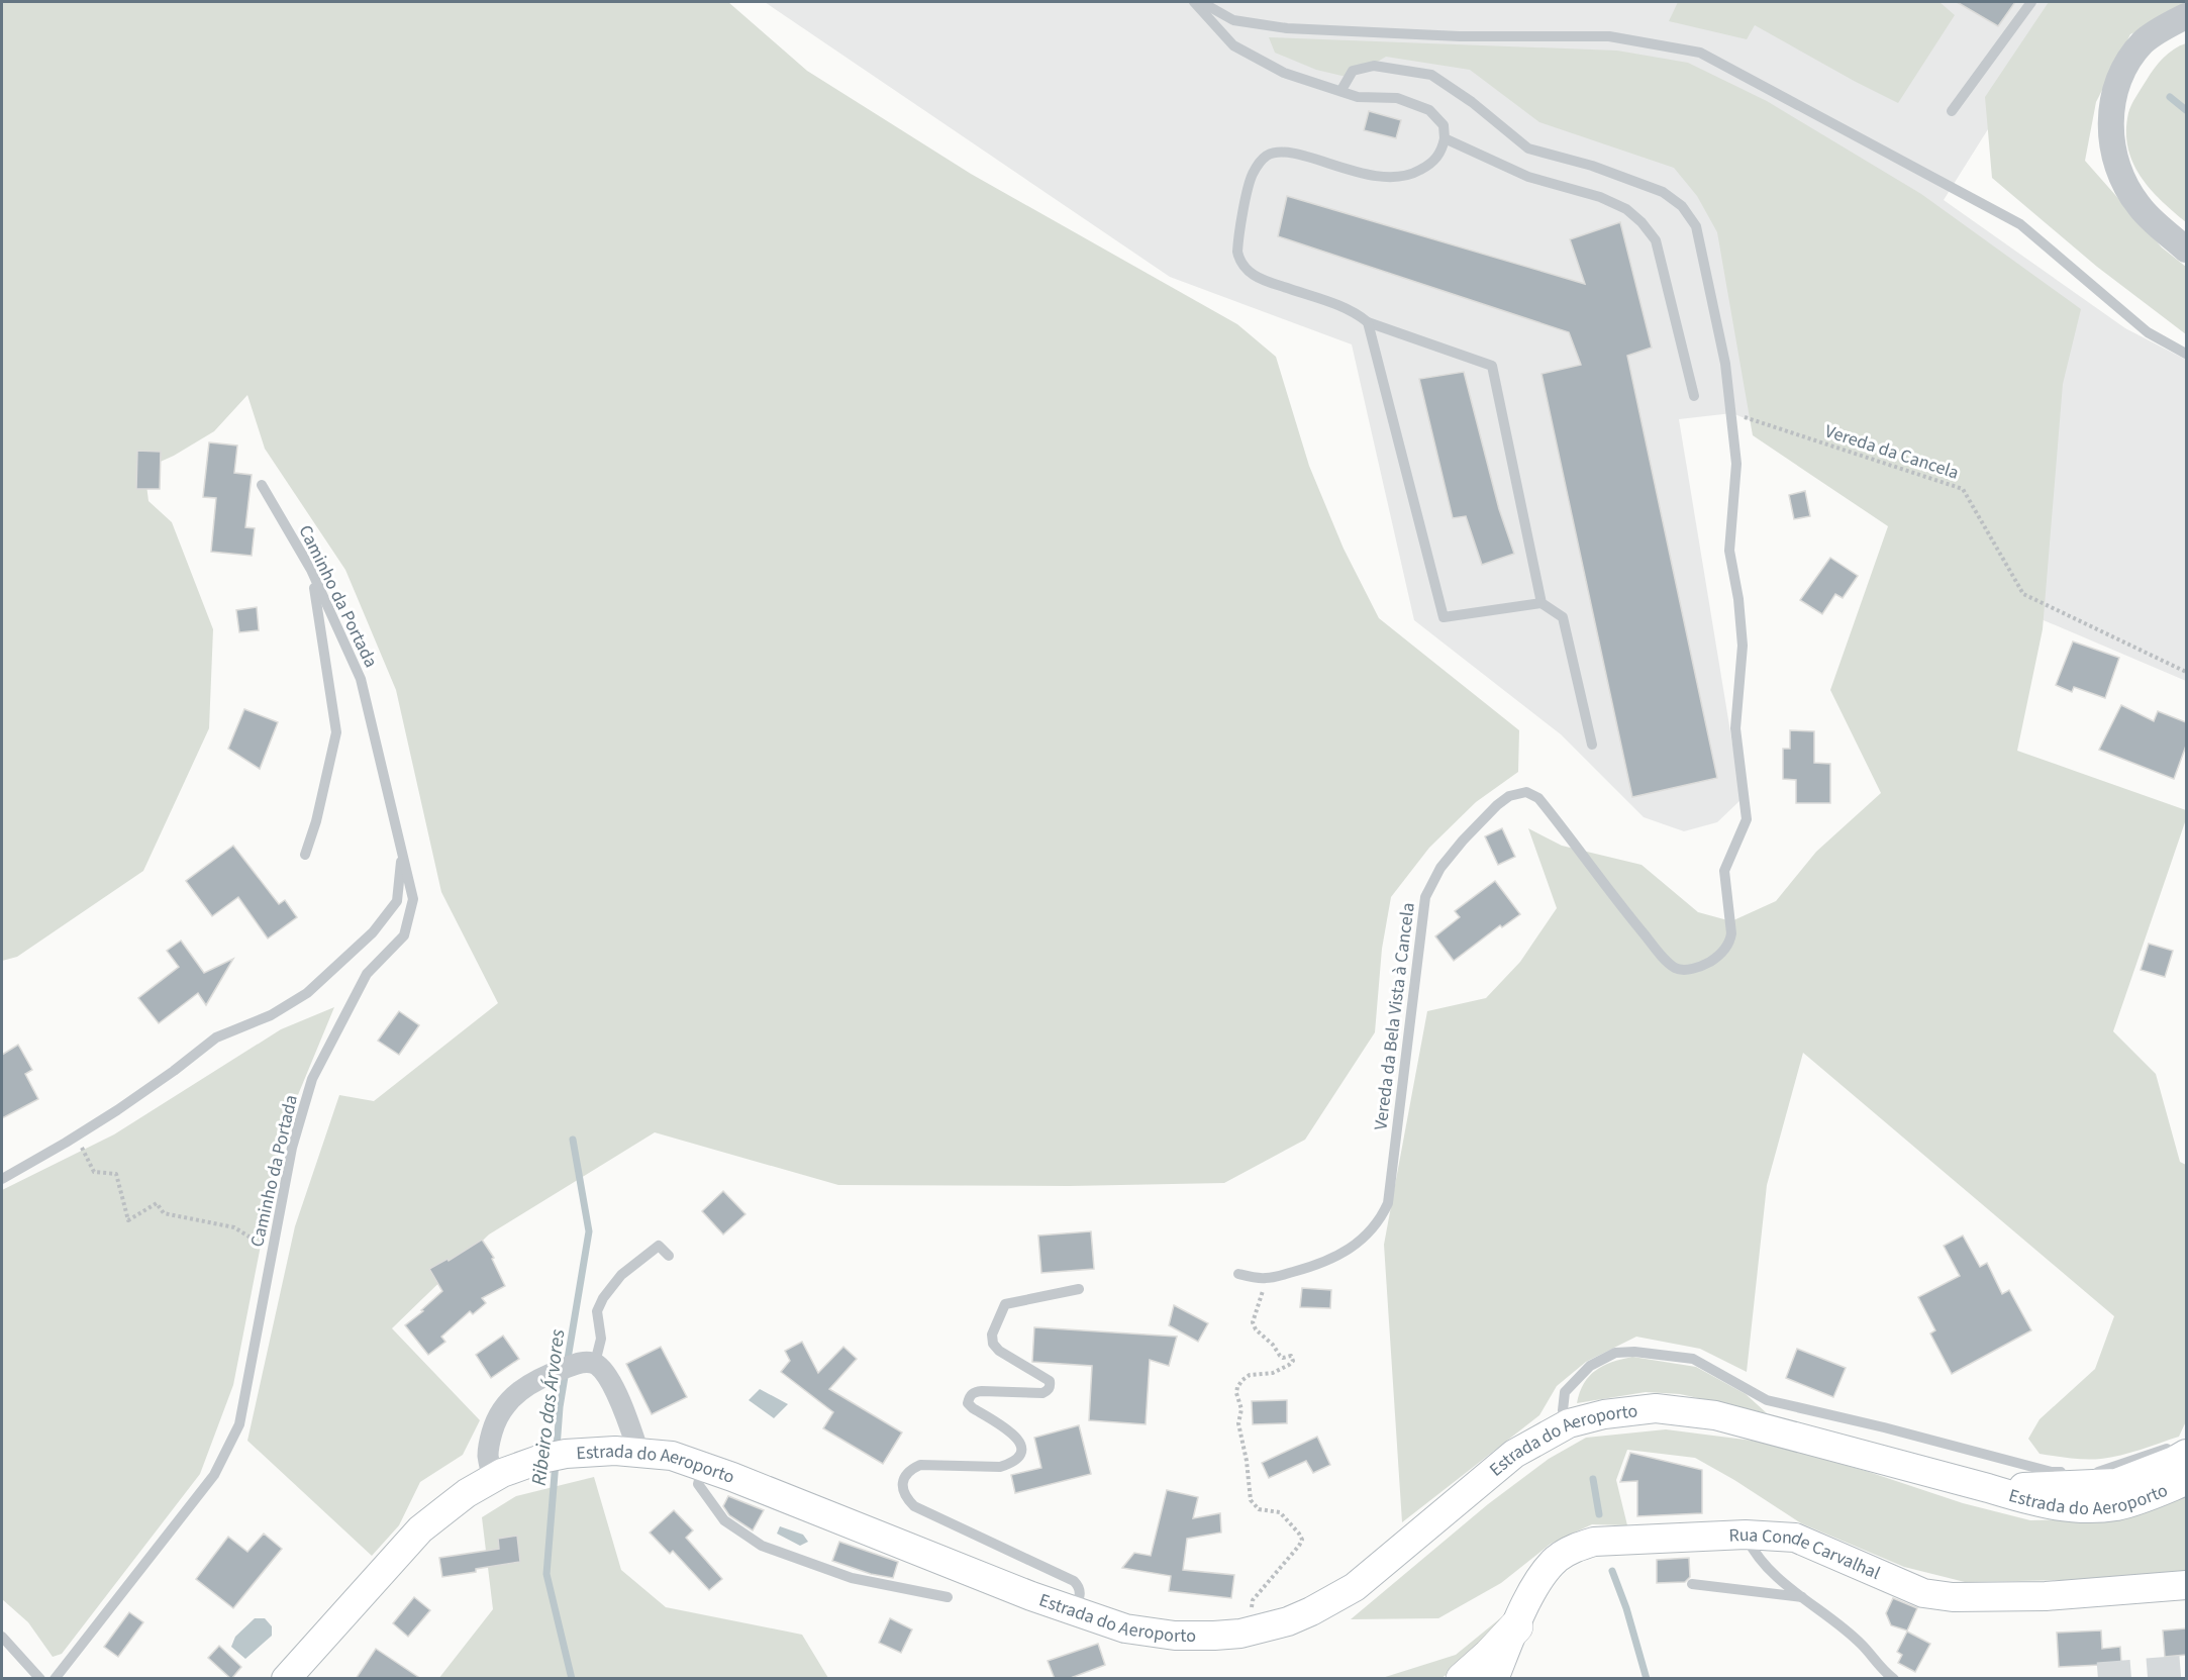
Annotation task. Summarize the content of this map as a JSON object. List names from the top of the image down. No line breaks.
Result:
{"streets":{"main road":["Estrada do Aeroporto","Rua Conde Carvalhal"],"lane":["Caminho da Portada","Vereda da Bela Vista à Cancela"],"path":["Vereda da Cancela"]},"crossings":[["Vereda da Cancela","Vereda da Bela Vista à Cancela"]],"water":["Ribeiro das Árvores"]}
